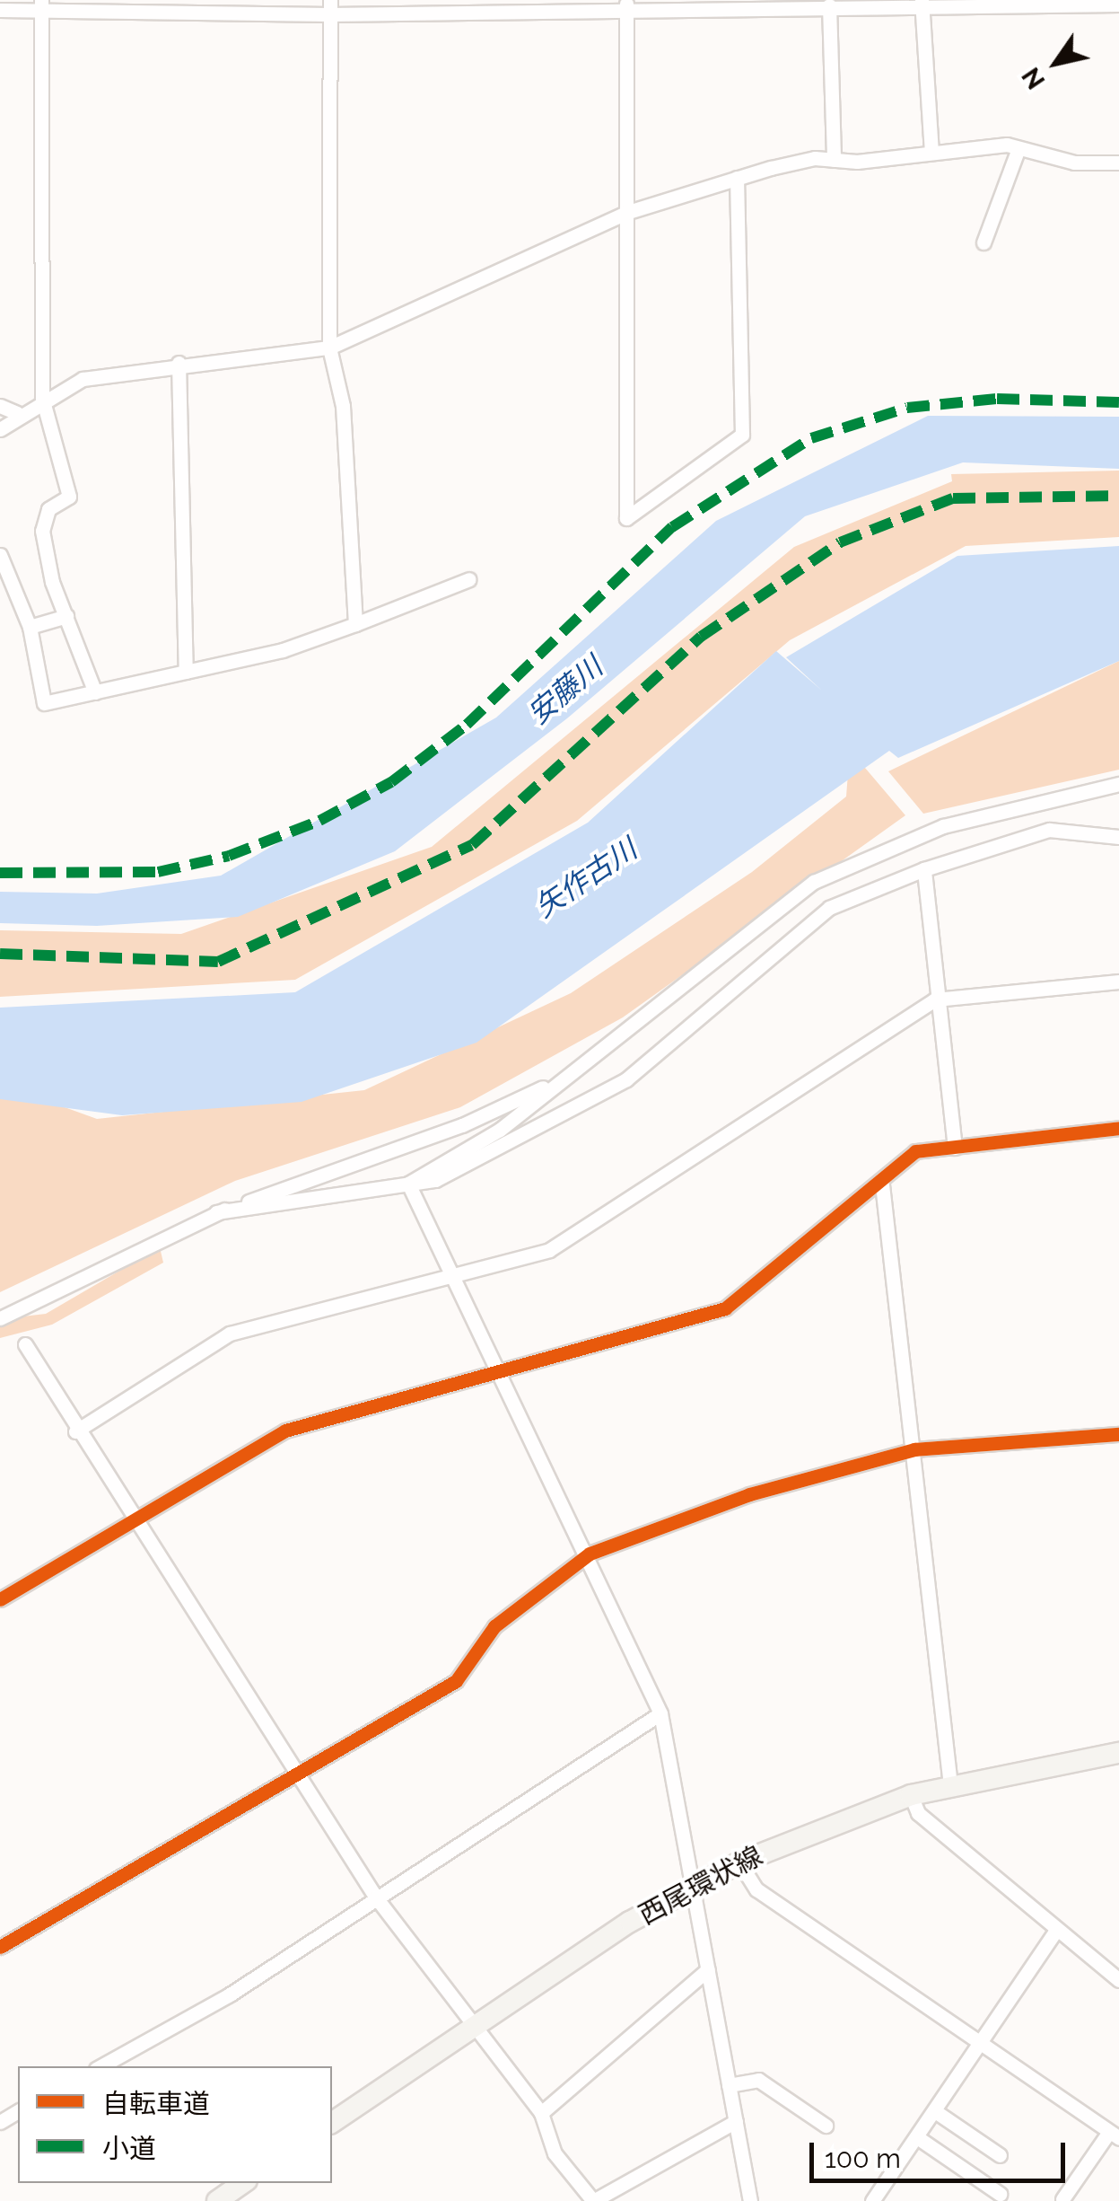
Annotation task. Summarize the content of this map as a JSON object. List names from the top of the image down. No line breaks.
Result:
{"streets":{"main road":["西尾環状線"]},"water":["安藤川","矢作古川"],"legend":["自転車道","小道"],"scale_bar":"100 m","north":"bottom left"}
